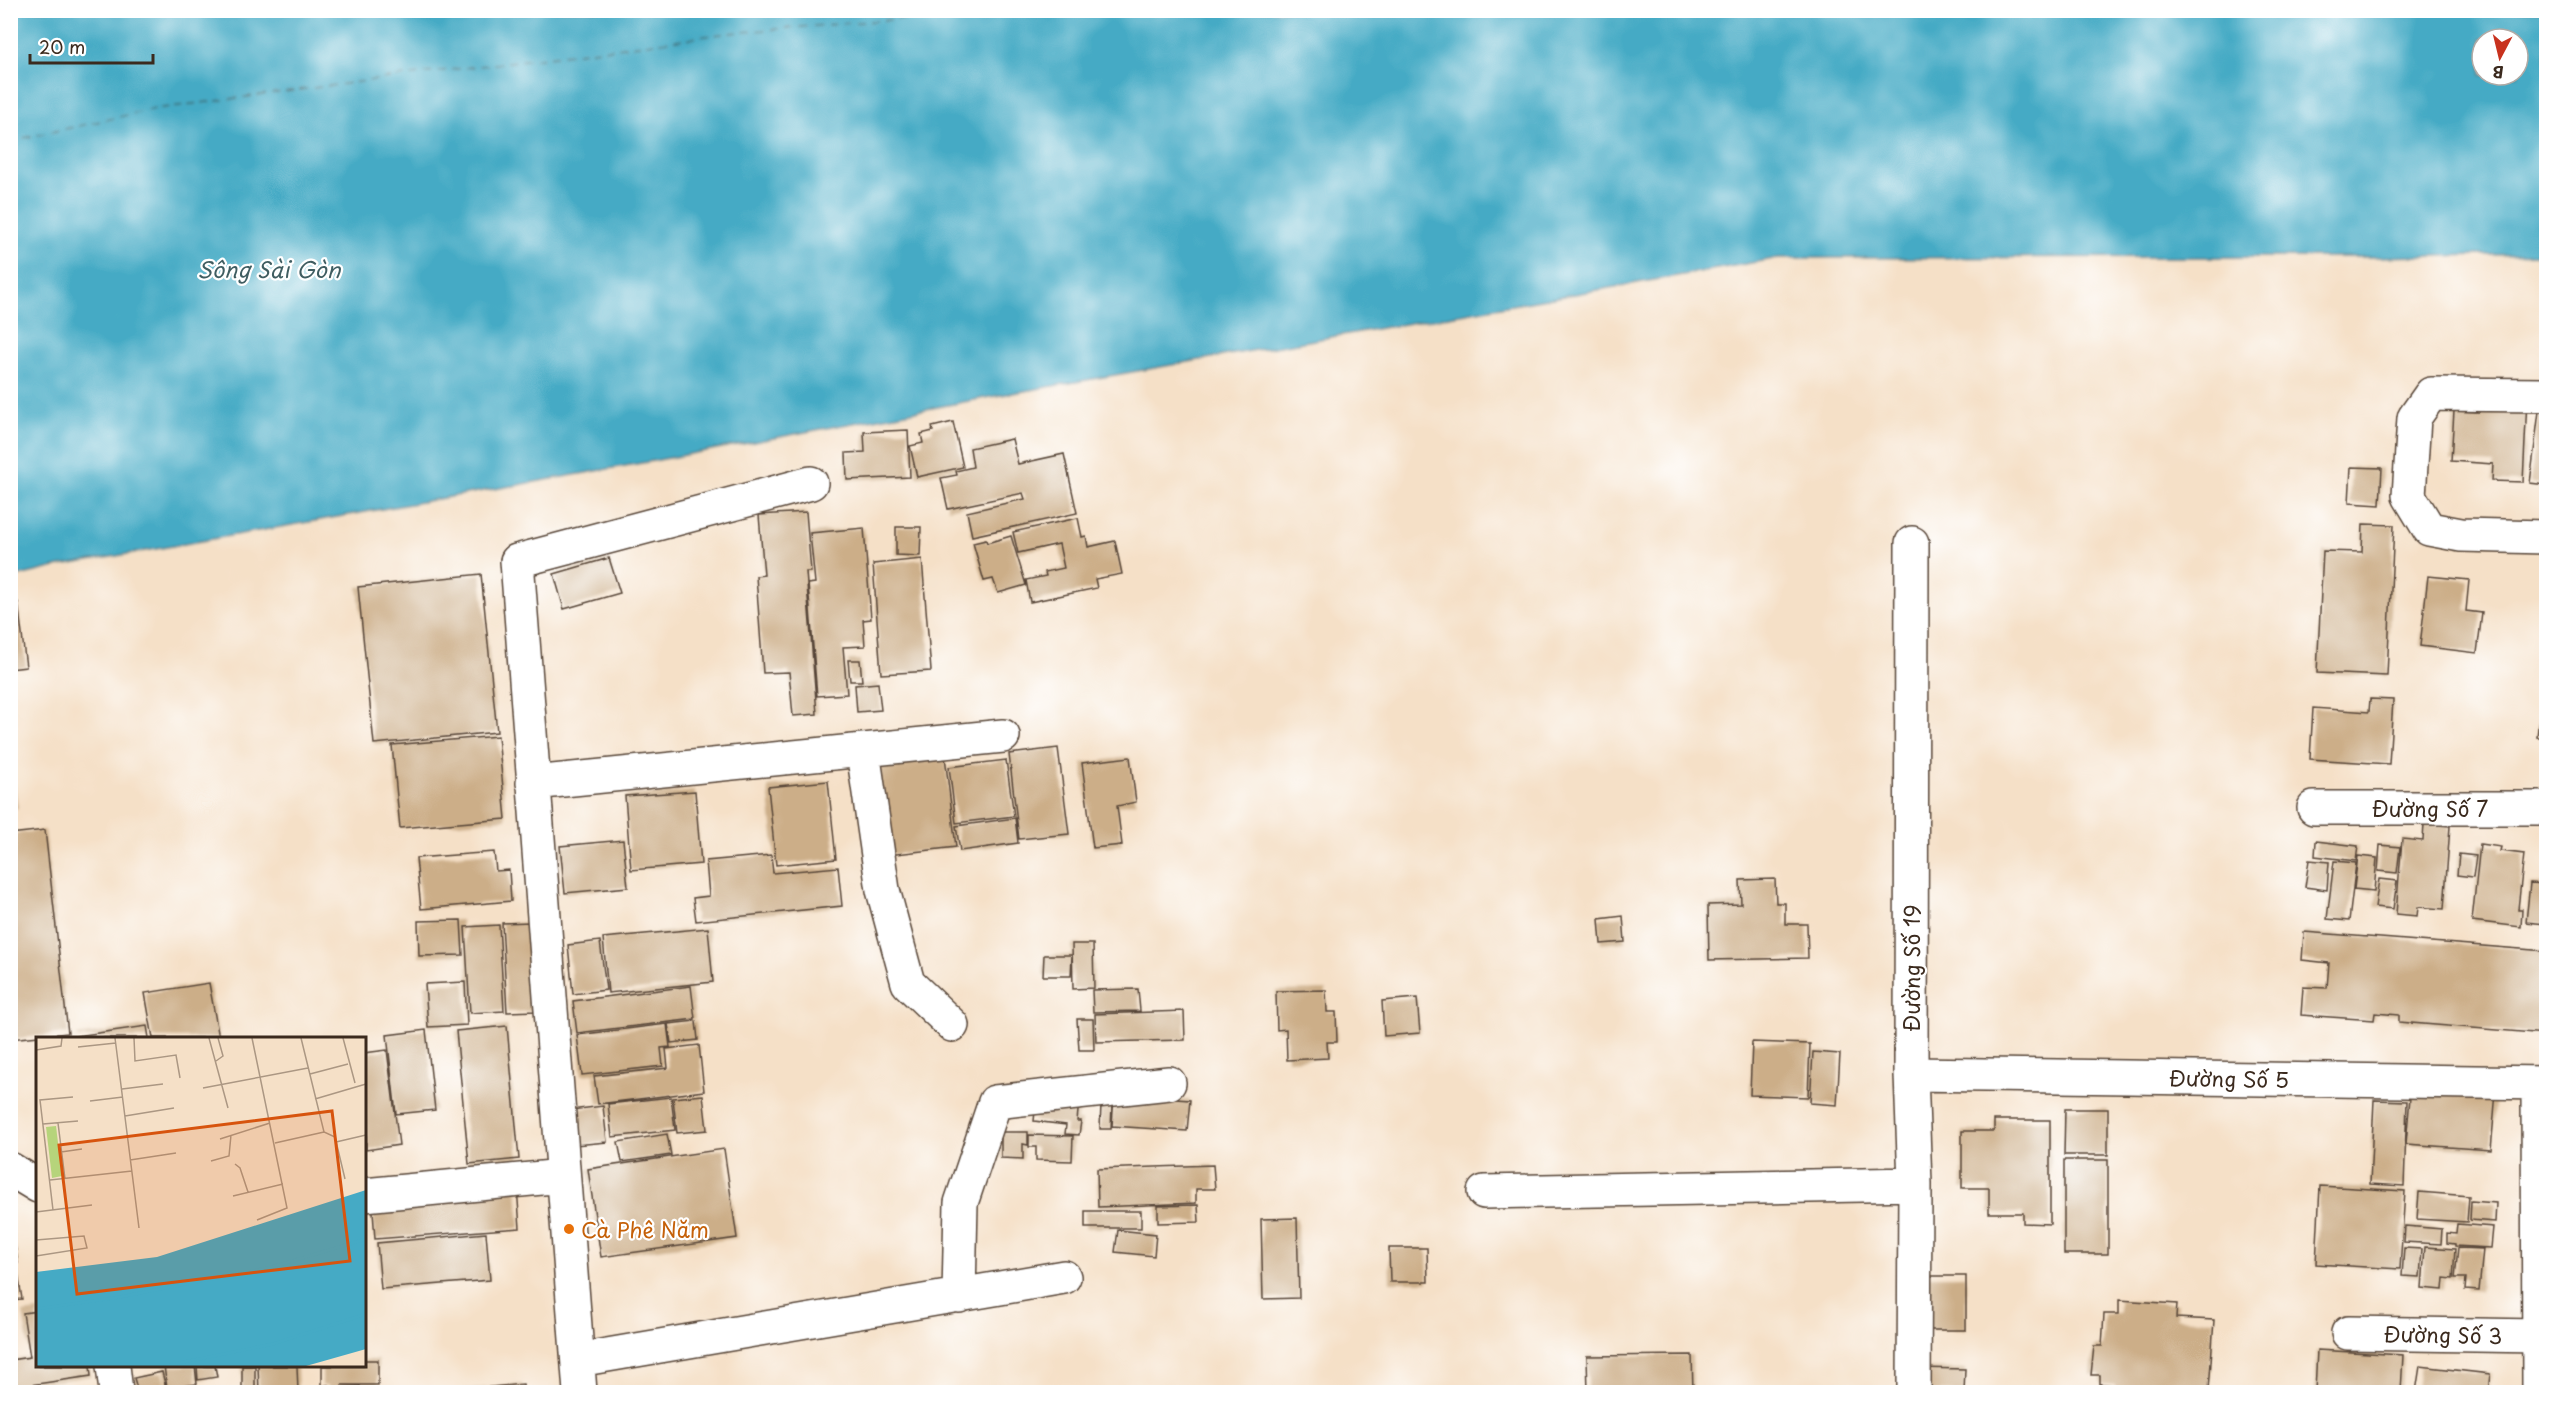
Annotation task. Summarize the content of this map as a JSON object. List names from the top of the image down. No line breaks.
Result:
{"streets":{"street":["Đường Số 7","Đường Số 19","Đường Số 5","Đường Số 3"]},"crossings":[["Đường Số 19","Đường Số 5"]],"water":["Sông Sài Gòn"],"places":["Cà Phê Năm"],"scale_bar":"20 m","north":"bottom"}
